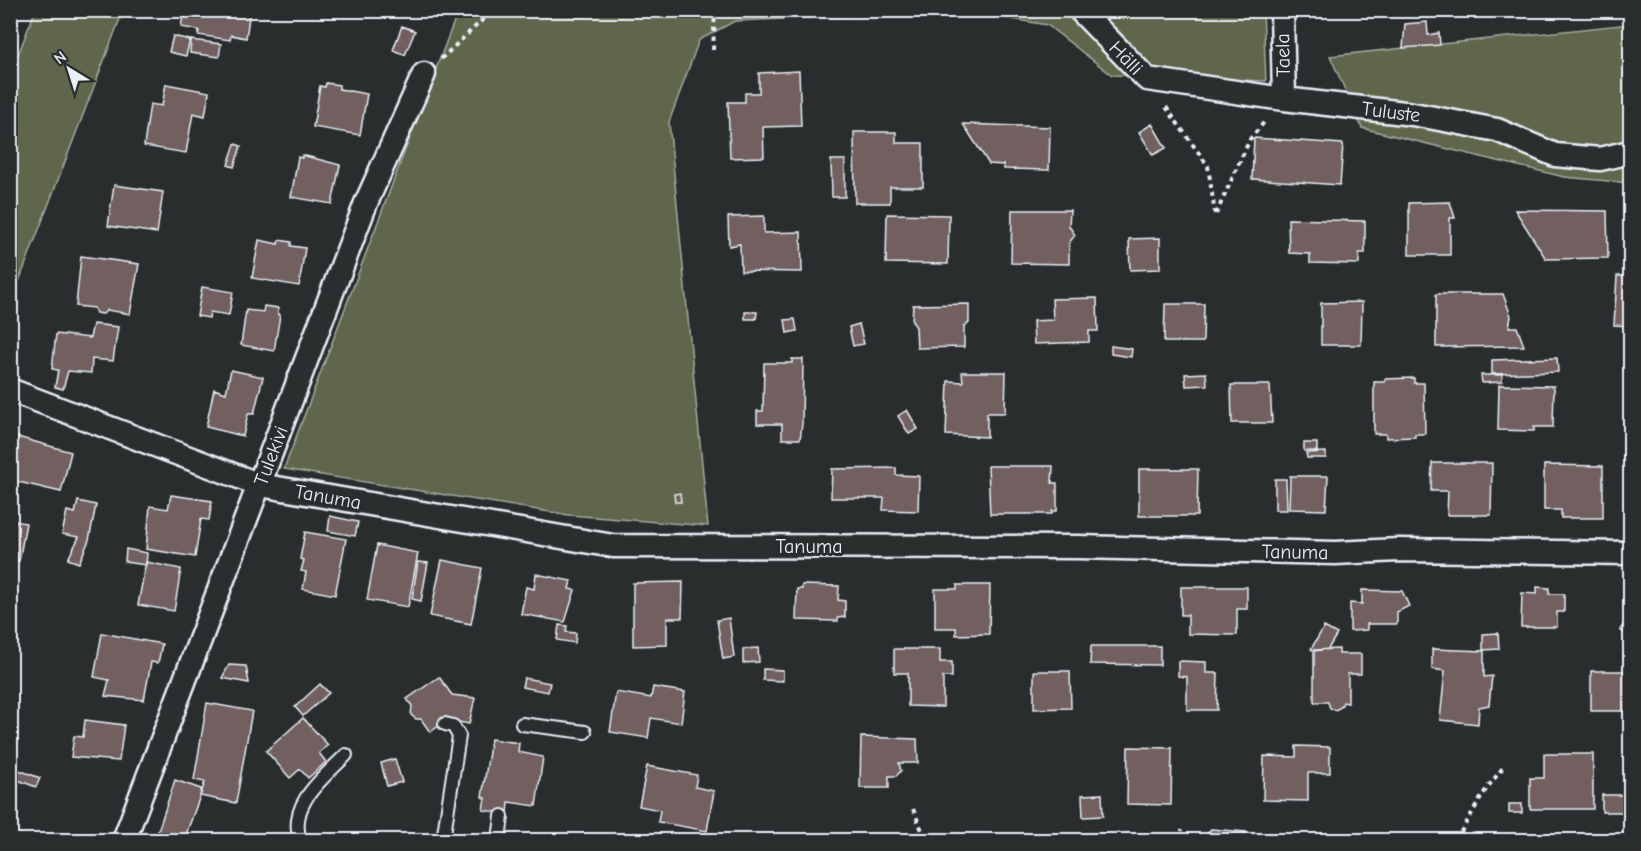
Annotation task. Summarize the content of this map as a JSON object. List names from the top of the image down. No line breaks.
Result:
{"streets":{"street":["Taela","Hälli","Tuluste","Tulekivi","Tanuma"]},"crossings":[["Taela","Tuluste"],["Hälli","Tuluste"],["Tulekivi","Tanuma"]],"north":"top left"}
